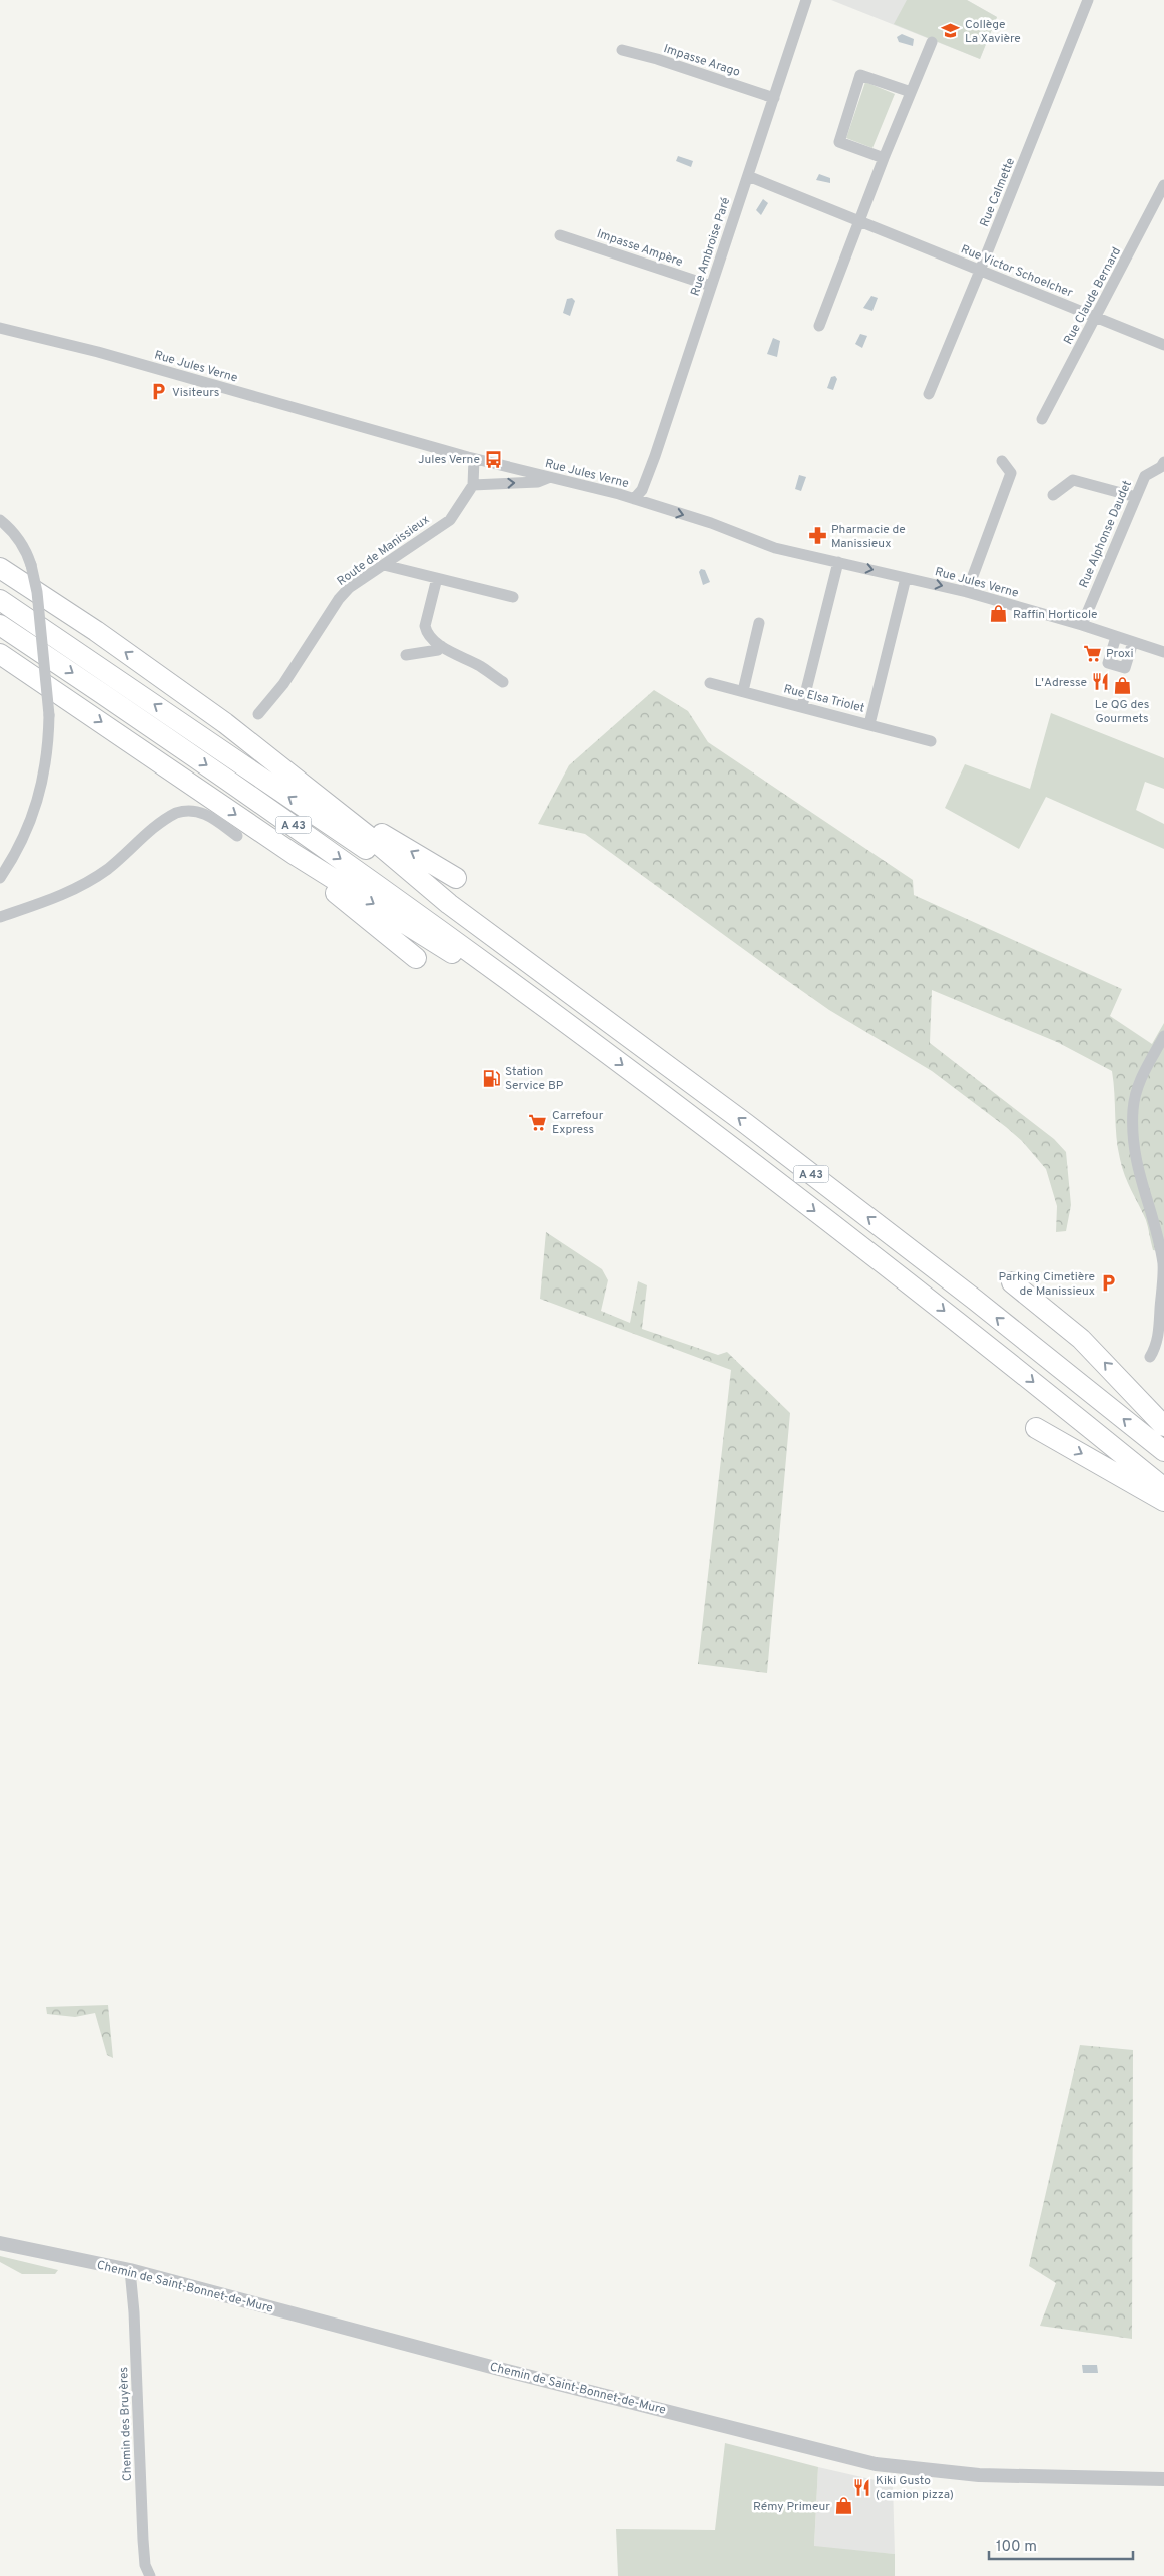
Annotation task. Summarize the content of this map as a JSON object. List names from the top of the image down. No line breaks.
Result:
{"streets":{"highway":["A 43"],"street":["Impasse Arago","Rue Calmette","Rue Ambroise Paré","Impasse Ampère","Rue Victor Schoelcher","Rue Claude Bernard","Rue Jules Verne","Rue Alphonse Daudet","Route de Manissieux","Rue Elsa Triolet","Chemin de Saint-Bonnet-de-Mure","Chemin des Bruyères"]},"crossings":[["Impasse Arago","Rue Ambroise Paré"],["Rue Calmette","Rue Victor Schoelcher"],["Rue Ambroise Paré","Impasse Ampère"],["Rue Ambroise Paré","Rue Victor Schoelcher"],["Rue Ambroise Paré","Rue Jules Verne"],["Rue Victor Schoelcher","Rue Claude Bernard"],["Rue Jules Verne","Rue Alphonse Daudet"],["Chemin de Saint-Bonnet-de-Mure","Chemin des Bruyères"]],"places":{"school or university":["Collège La Xavière"],"parking":["Visiteurs","Parking Cimetière de Manissieux"],"bus stop":["Jules Verne"],"pharmacy":["Pharmacie de Manissieux"],"shop":["Raffin Horticole","Le QG des Gourmets","Rémy Primeur"],"supermarket":["Proxi","Carrefour Express"],"restaurant":["L'Adresse","Kiki Gusto (camion pizza)"],"fuel station":["Station Service BP"]},"scale_bar":"100 m"}
